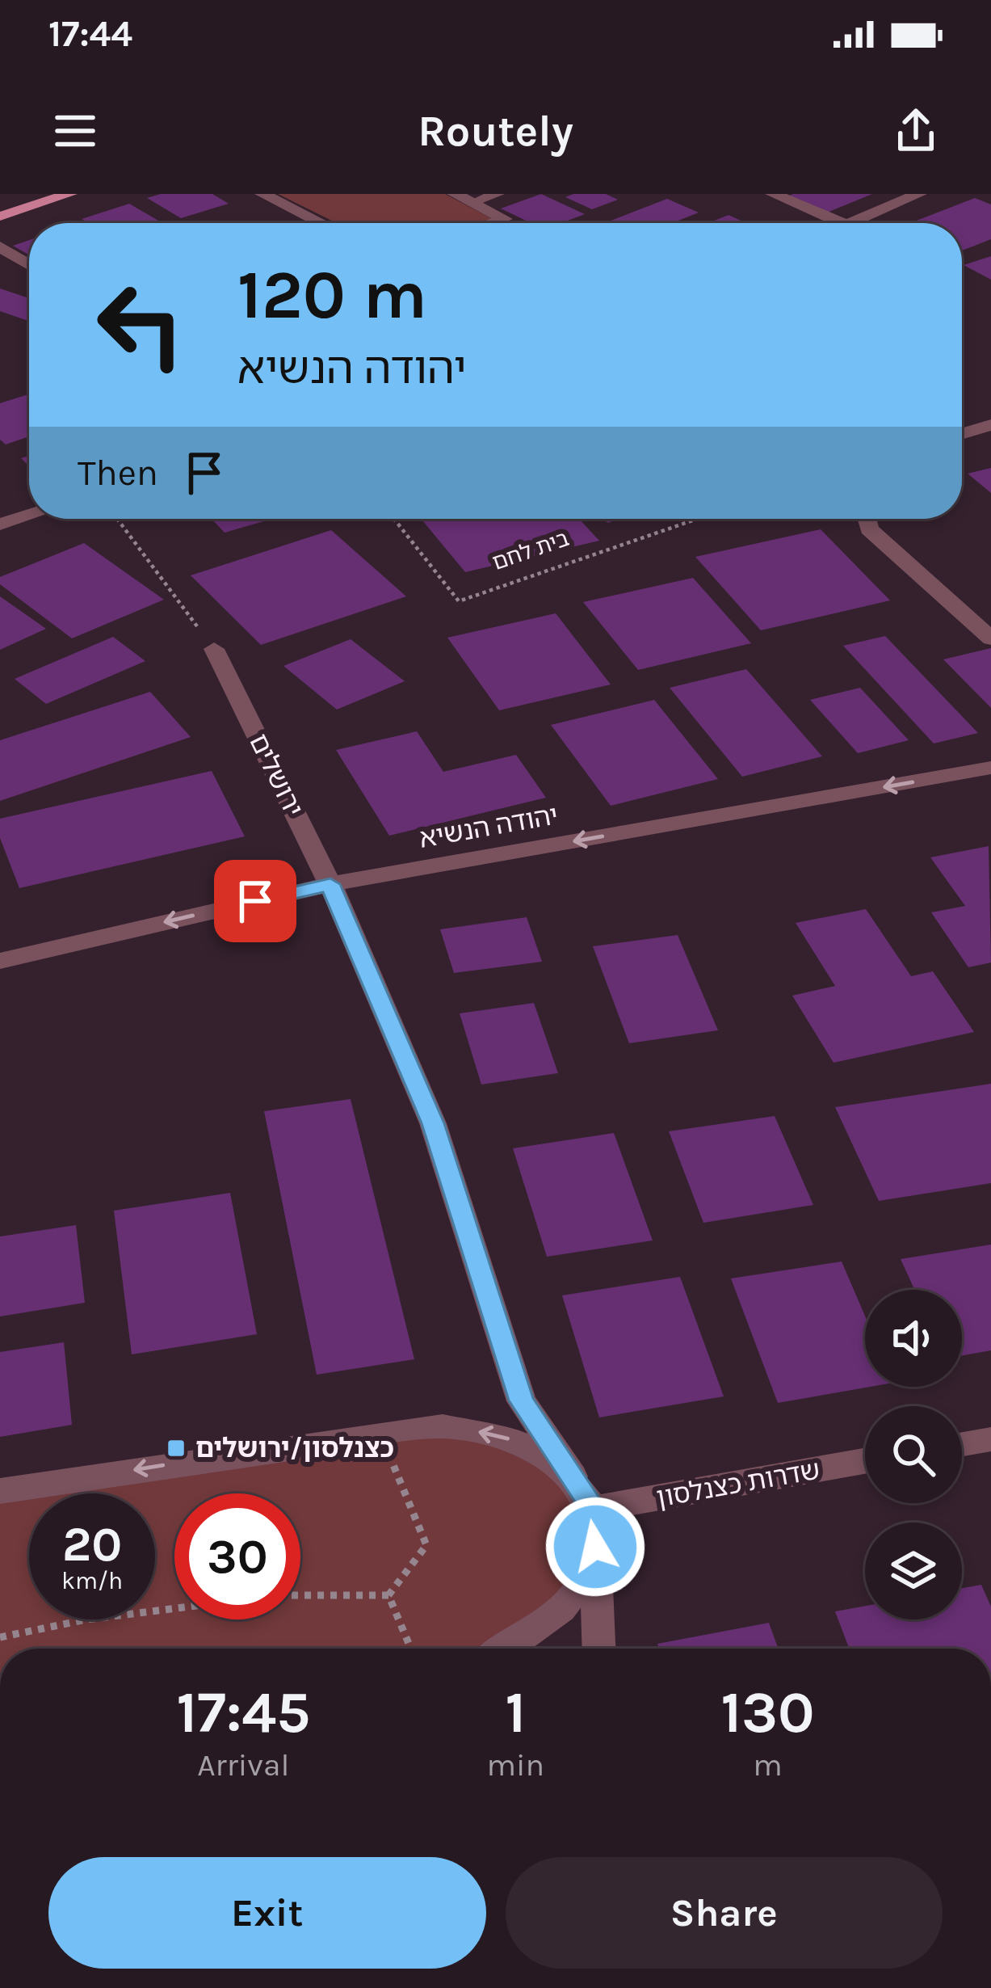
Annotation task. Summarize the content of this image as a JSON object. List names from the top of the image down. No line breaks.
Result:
{"streets":{"street":["ירושלים","יהודה הנשיא","שדרות כצנלסון"],"path":["בית לחם"]},"crossings":[["ירושלים","יהודה הנשיא"],["ירושלים","שדרות כצנלסון"]],"one_way":["יהודה הנשיא"],"places":{"transit":["כצנלסון/ירושלים"]},"page":{"status":"17:44","header":"Routely","turn":["120 m","יהודה הנשיא"],"then":"Then","speed":"20 km/h","limit":"30","eta":["17:45","Arrival","1","min","130","m"],"buttons":["Exit","Share"]}}
